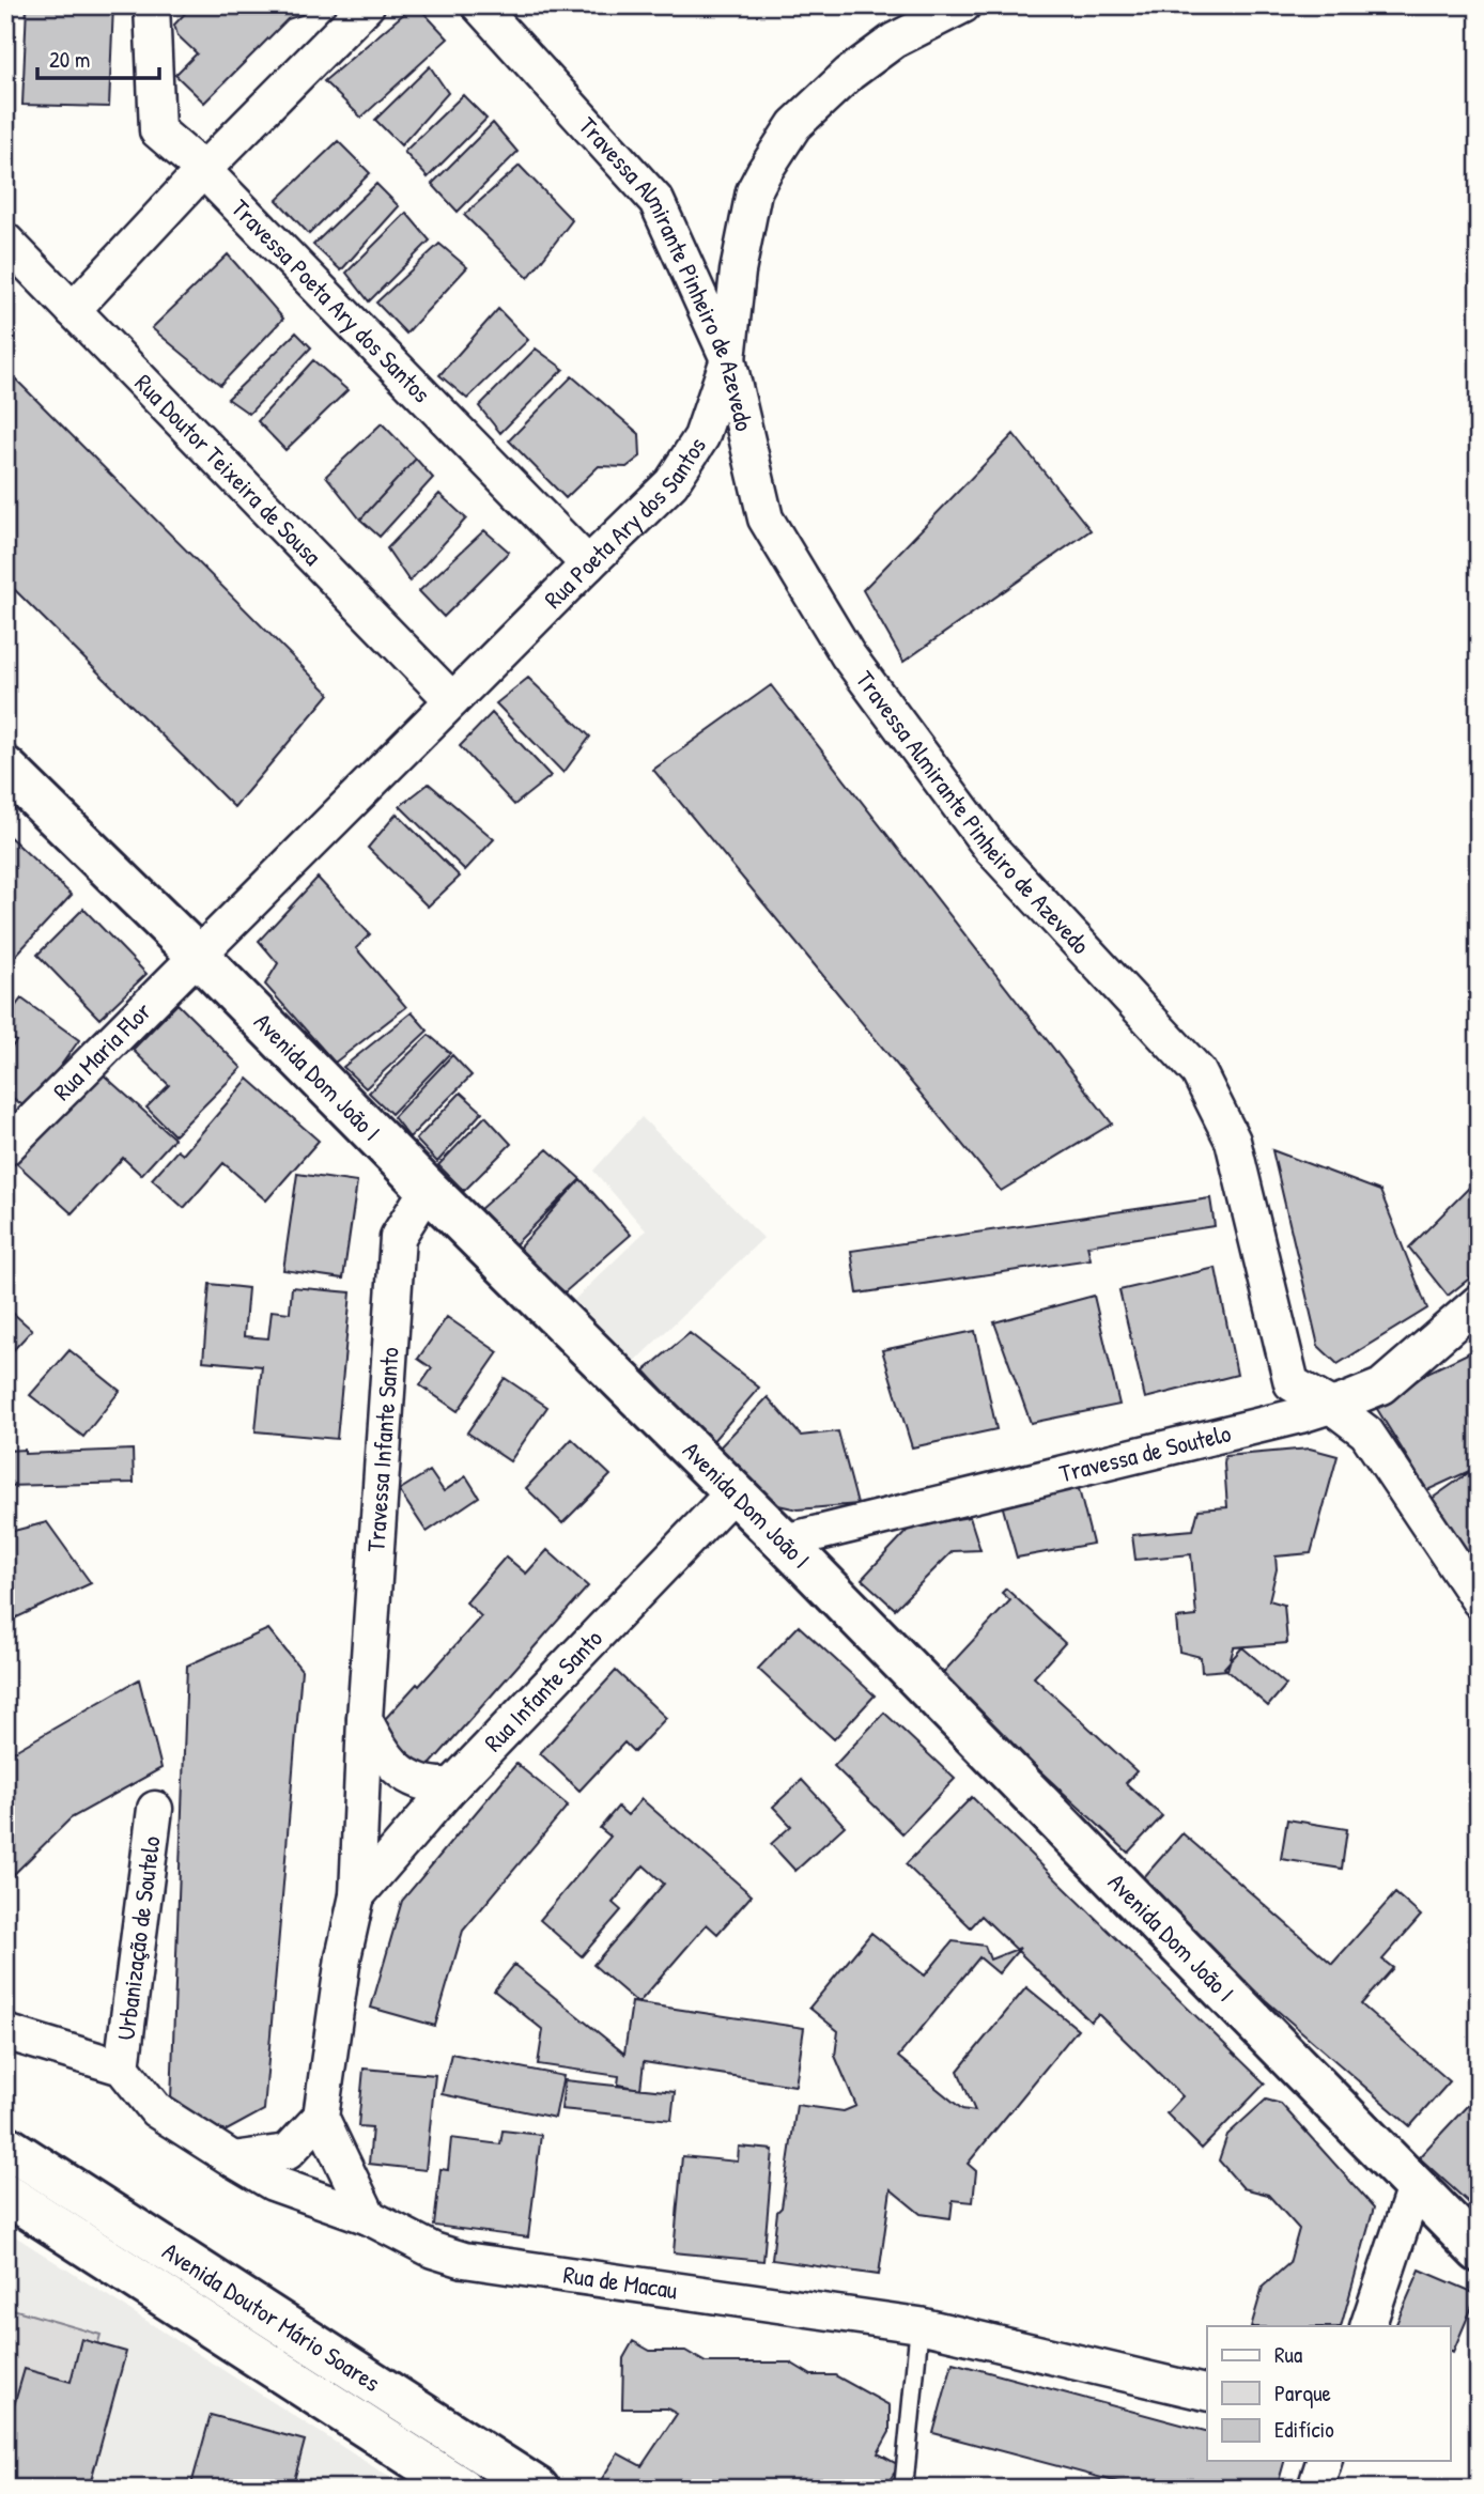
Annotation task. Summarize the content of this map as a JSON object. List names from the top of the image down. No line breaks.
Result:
{"streets":{"street":["Travessa Almirante Pinheiro de Azevedo","Travessa Poeta Ary dos Santos","Rua Doutor Teixeira de Sousa","Rua Poeta Ary dos Santos","Rua Maria Flor","Avenida Dom João I","Travessa Infante Santo","Travessa de Soutelo","Rua Infante Santo","Urbanização de Soutelo","Rua de Macau","Avenida Doutor Mário Soares"]},"crossings":[["Travessa Almirante Pinheiro de Azevedo","Rua Poeta Ary dos Santos"],["Travessa Almirante Pinheiro de Azevedo","Travessa de Soutelo"],["Travessa Poeta Ary dos Santos","Rua Poeta Ary dos Santos"],["Rua Doutor Teixeira de Sousa","Rua Poeta Ary dos Santos"],["Rua Poeta Ary dos Santos","Rua Maria Flor"],["Rua Poeta Ary dos Santos","Avenida Dom João I"],["Rua Maria Flor","Avenida Dom João I"],["Avenida Dom João I","Travessa Infante Santo"],["Avenida Dom João I","Travessa de Soutelo"],["Avenida Dom João I","Rua Infante Santo"],["Travessa Infante Santo","Rua Infante Santo"],["Urbanização de Soutelo","Rua de Macau"]],"legend":["Rua","Parque","Edifício"],"scale_bar":"20 m"}
